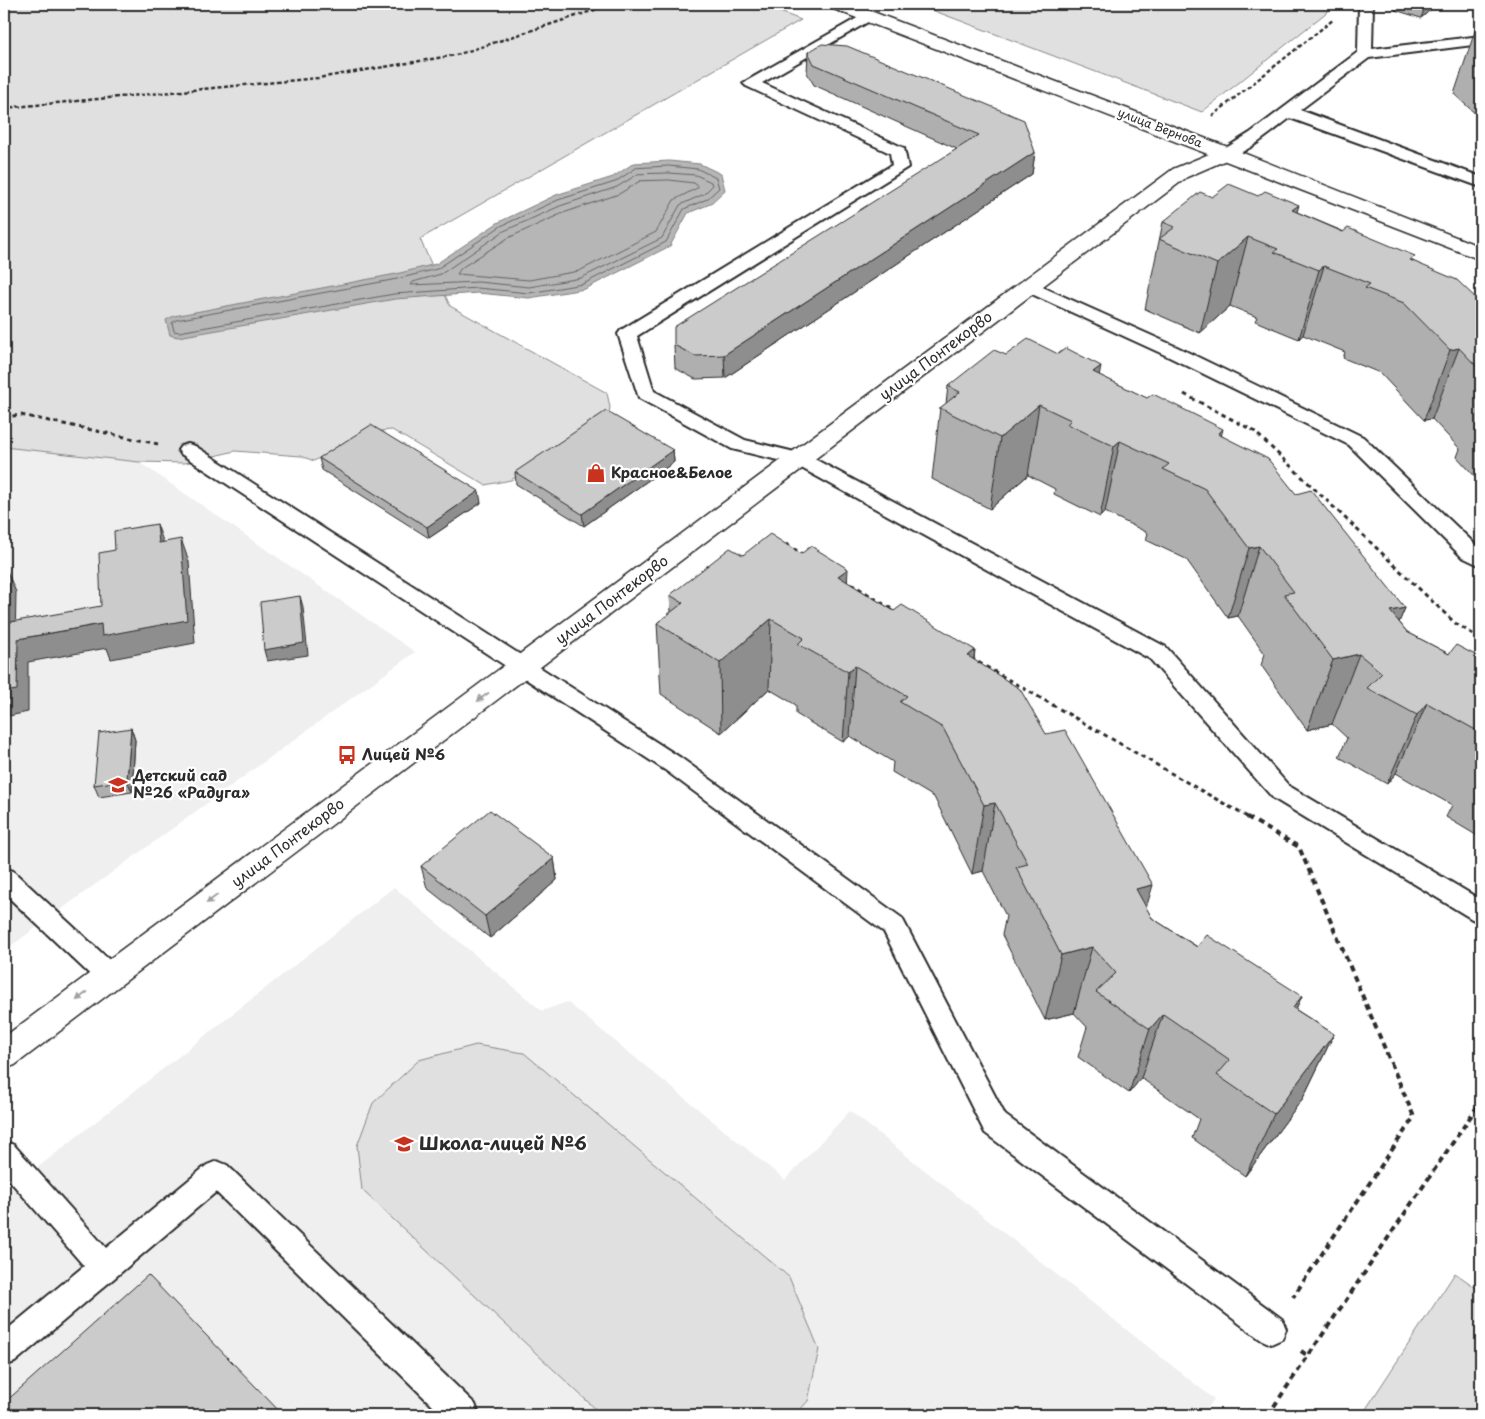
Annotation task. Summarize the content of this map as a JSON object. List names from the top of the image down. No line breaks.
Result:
{"streets":{"street":["улица Вернова","улица Понтекорво"]},"crossings":[["улица Вернова","улица Понтекорво"]],"one_way":["улица Понтекорво"],"places":{"shop":["Красное&Белое"],"bus stop":["Лицей №6"],"school or university":["Детский сад №26 «Радуга»","Школа-лицей №6"]}}
